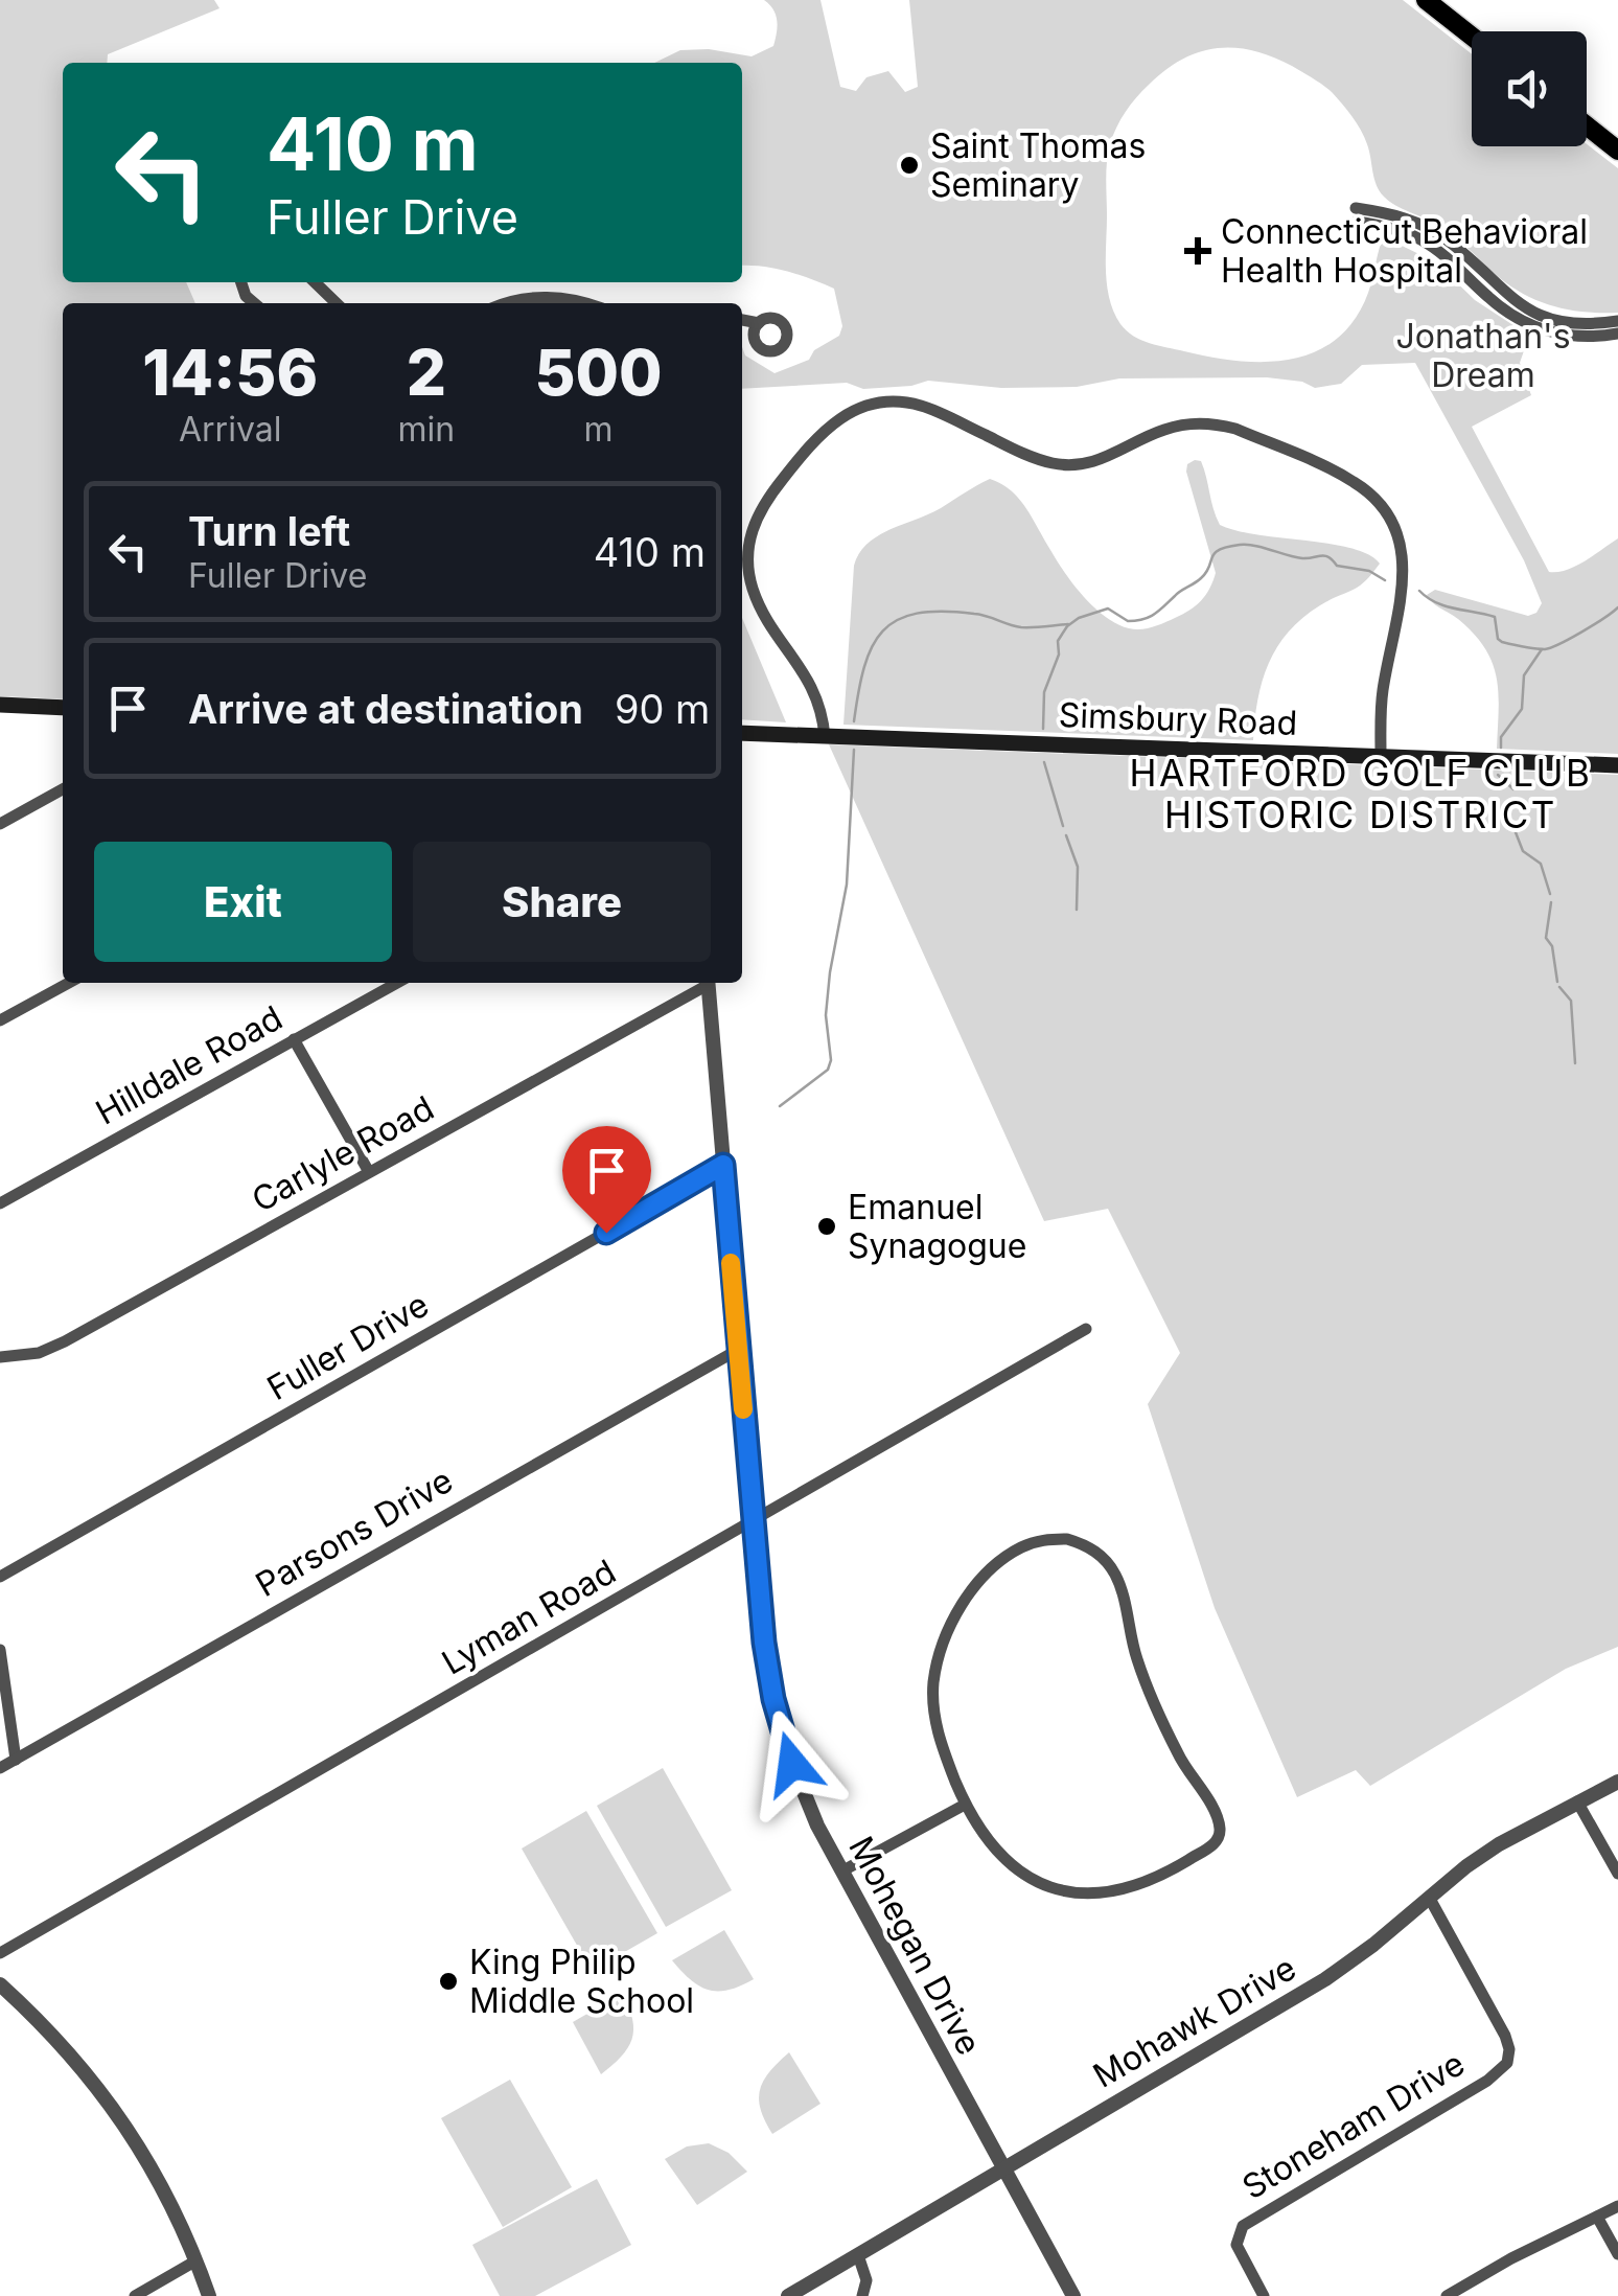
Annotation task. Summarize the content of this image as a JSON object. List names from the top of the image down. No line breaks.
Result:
{"streets":{"main road":["Simsbury Road"],"street":["Hilldale Road","Carlyle Road","Fuller Drive","Parsons Drive","Lyman Road","Mohegan Drive","Mohawk Drive","Stoneham Drive"]},"crossings":[["Fuller Drive","Mohegan Drive"],["Parsons Drive","Mohegan Drive"],["Lyman Road","Mohegan Drive"],["Mohegan Drive","Mohawk Drive"],["Mohawk Drive","Stoneham Drive"]],"districts":["HARTFORD GOLF CLUB HISTORIC DISTRICT"],"parks":["Jonathan's Dream"],"places":{"other":["Saint Thomas Seminary","Emanuel Synagogue","King Philip Middle School"],"health":["Connecticut Behavioral Health Hospital"]},"page":{"turn":["410 m","Fuller Drive"],"eta":["14:56","Arrival","2","min","500","m"],"list":[{"name":"Turn left","note":"Fuller Drive","value":"410 m"},{"name":"Arrive at destination","value":"90 m"}],"buttons":["Exit","Share"]}}
